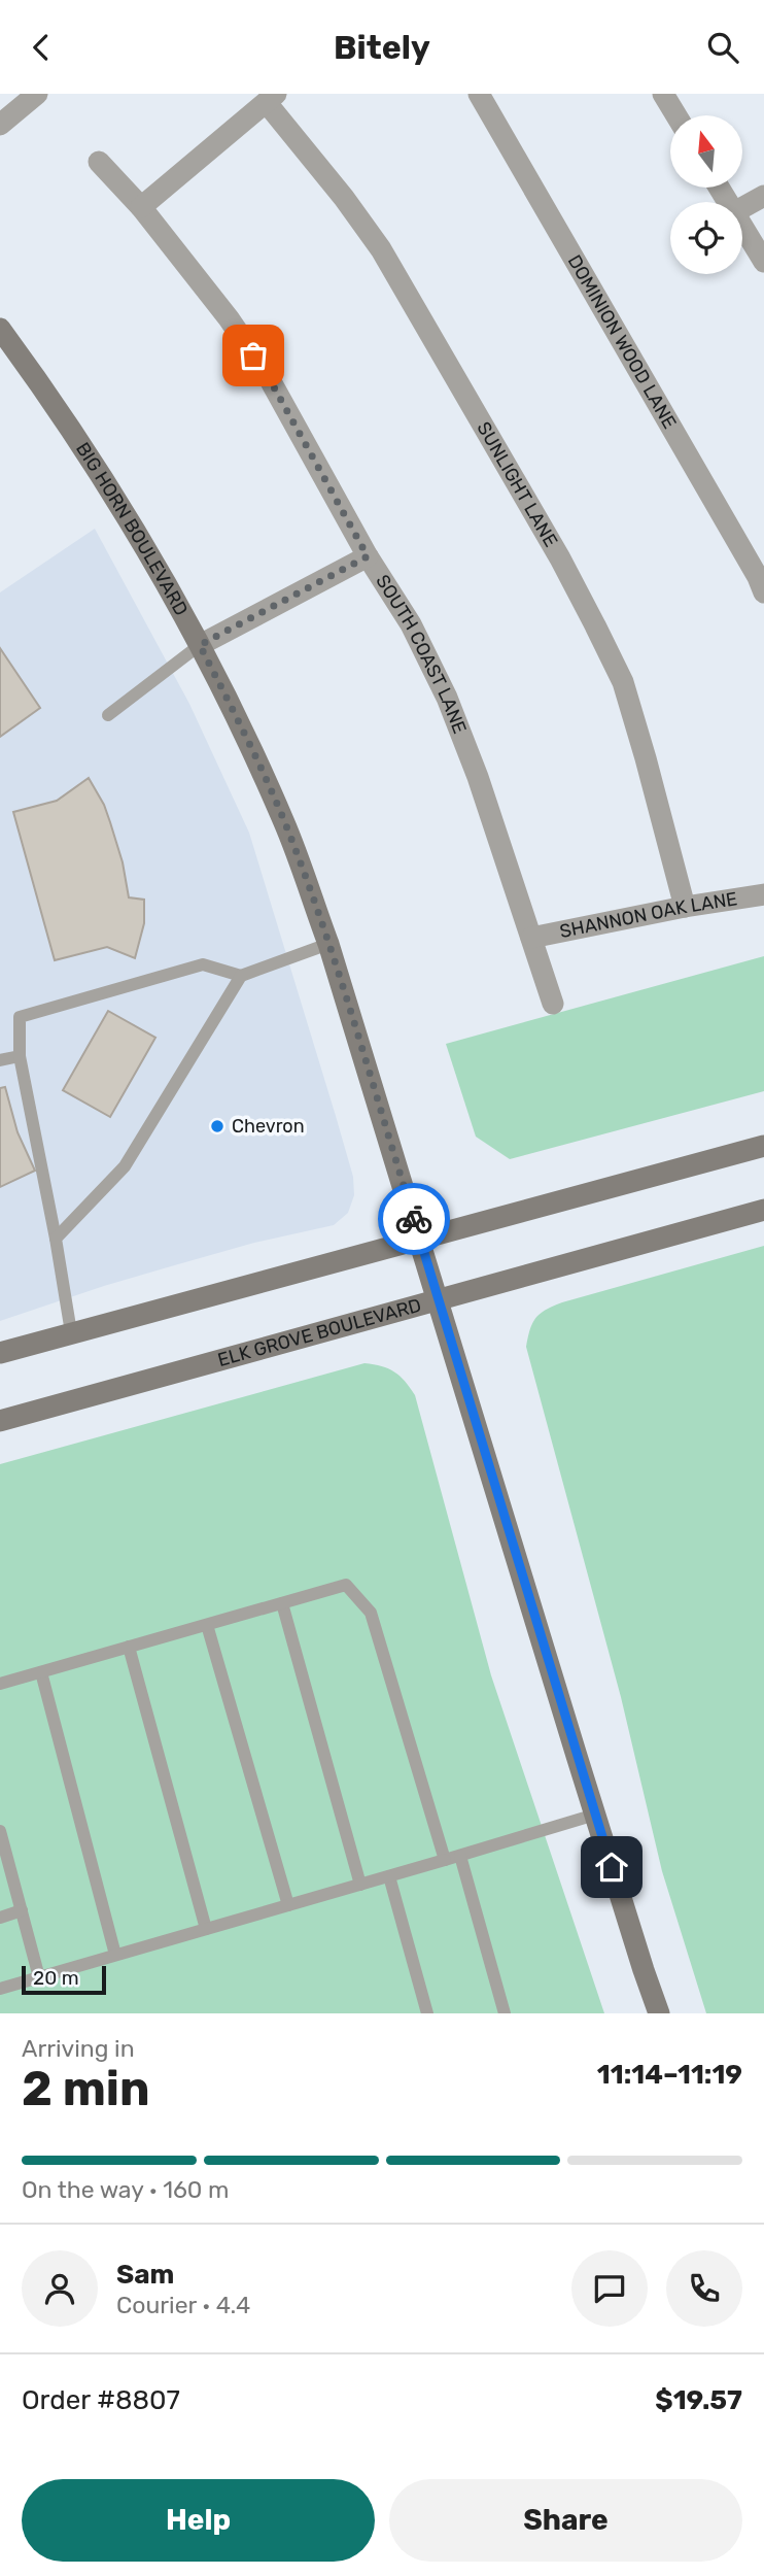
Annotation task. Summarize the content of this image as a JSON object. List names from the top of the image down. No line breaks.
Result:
{"streets":{"main road":["BIG HORN BOULEVARD","ELK GROVE BOULEVARD"],"street":["DOMINION WOOD LANE","SUNLIGHT LANE","SOUTH COAST LANE","SHANNON OAK LANE"]},"crossings":[["SUNLIGHT LANE","SHANNON OAK LANE"],["BIG HORN BOULEVARD","ELK GROVE BOULEVARD"],["SOUTH COAST LANE","SHANNON OAK LANE"]],"places":["Chevron"],"scale_bar":"20 m","north":"top","page":{"header":"Bitely","scale":"20 m","heading":["2 min","Arriving in","11:14–11:19"],"panel":["Sam","Courier · 4.4","Order #8807","$19.57"],"bar":"On the way · 160 m","buttons":["Help","Share"]}}
